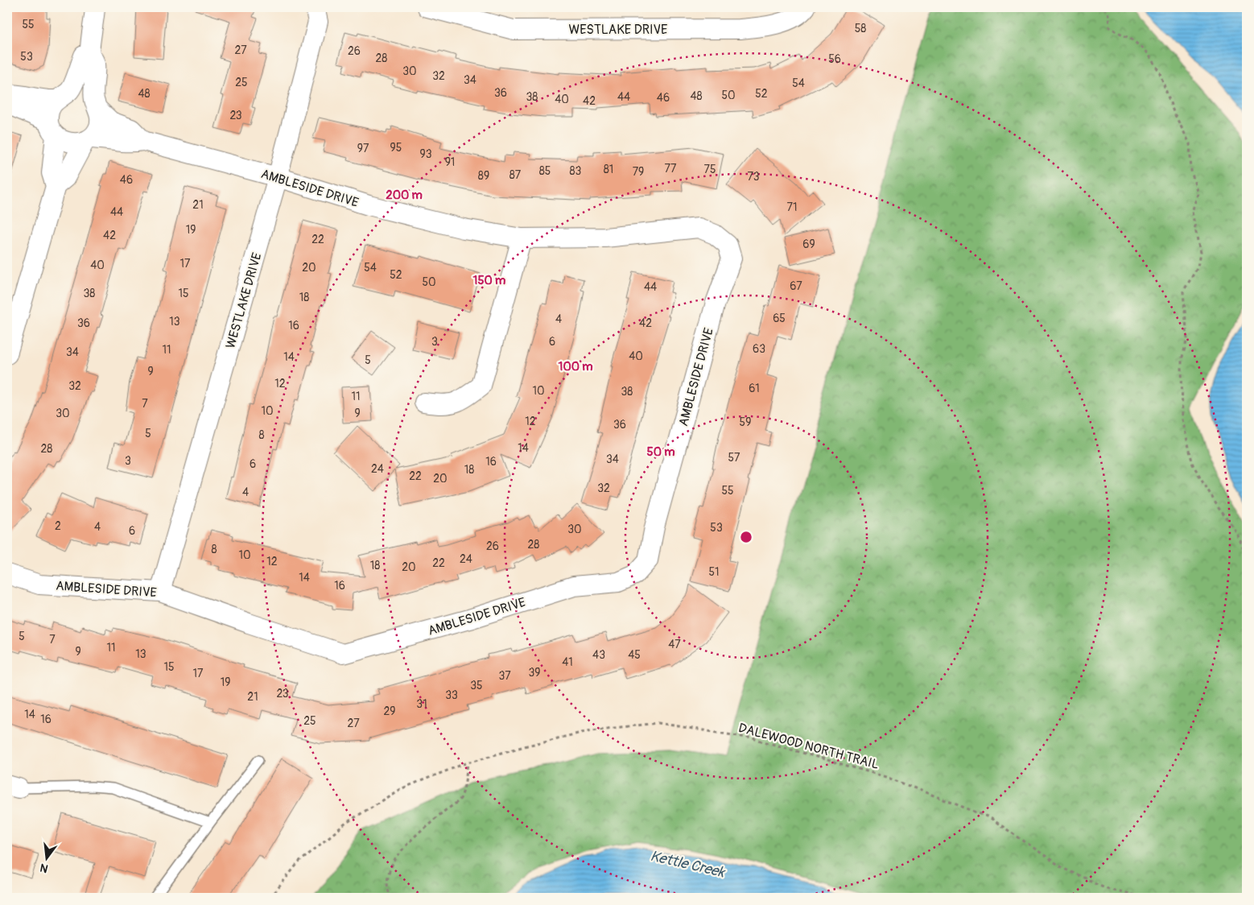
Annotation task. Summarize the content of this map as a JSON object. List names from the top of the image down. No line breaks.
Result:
{"streets":{"street":["WESTLAKE DRIVE","AMBLESIDE DRIVE"],"path":["DALEWOOD NORTH TRAIL"]},"crossings":[["WESTLAKE DRIVE","AMBLESIDE DRIVE"]],"water":["Kettle Creek"],"house_numbers":["55","58","27","26","53","28","56","30","32","34","25","54","36","48","52","50","48","38","44","46","40","42","23","95","97","93","91","77","81","75","85","83","79","87","89","73","46","21","71","44","19","42","22","69","17","40","20","54","52","50","67","44","38","15","18","65","4","13","36","42","16","3","6","63","11","34","40","14","5","9","12","32","61","10","38","11","7","10","30","9","12","59","36","5","8","14","28","57","34","3","16","6","24","18","22","20","32","55","4","2","4","53","30","6","28","26","8","10","24","12","22","18","20","51","14","16","5","7","47","11","9","13","43","45","41","15","39","17","37","19","35","23","33","21","31","29","14","16","25","27"],"north":"bottom","rings":["200 m","150 m","100 m","50 m"]}
